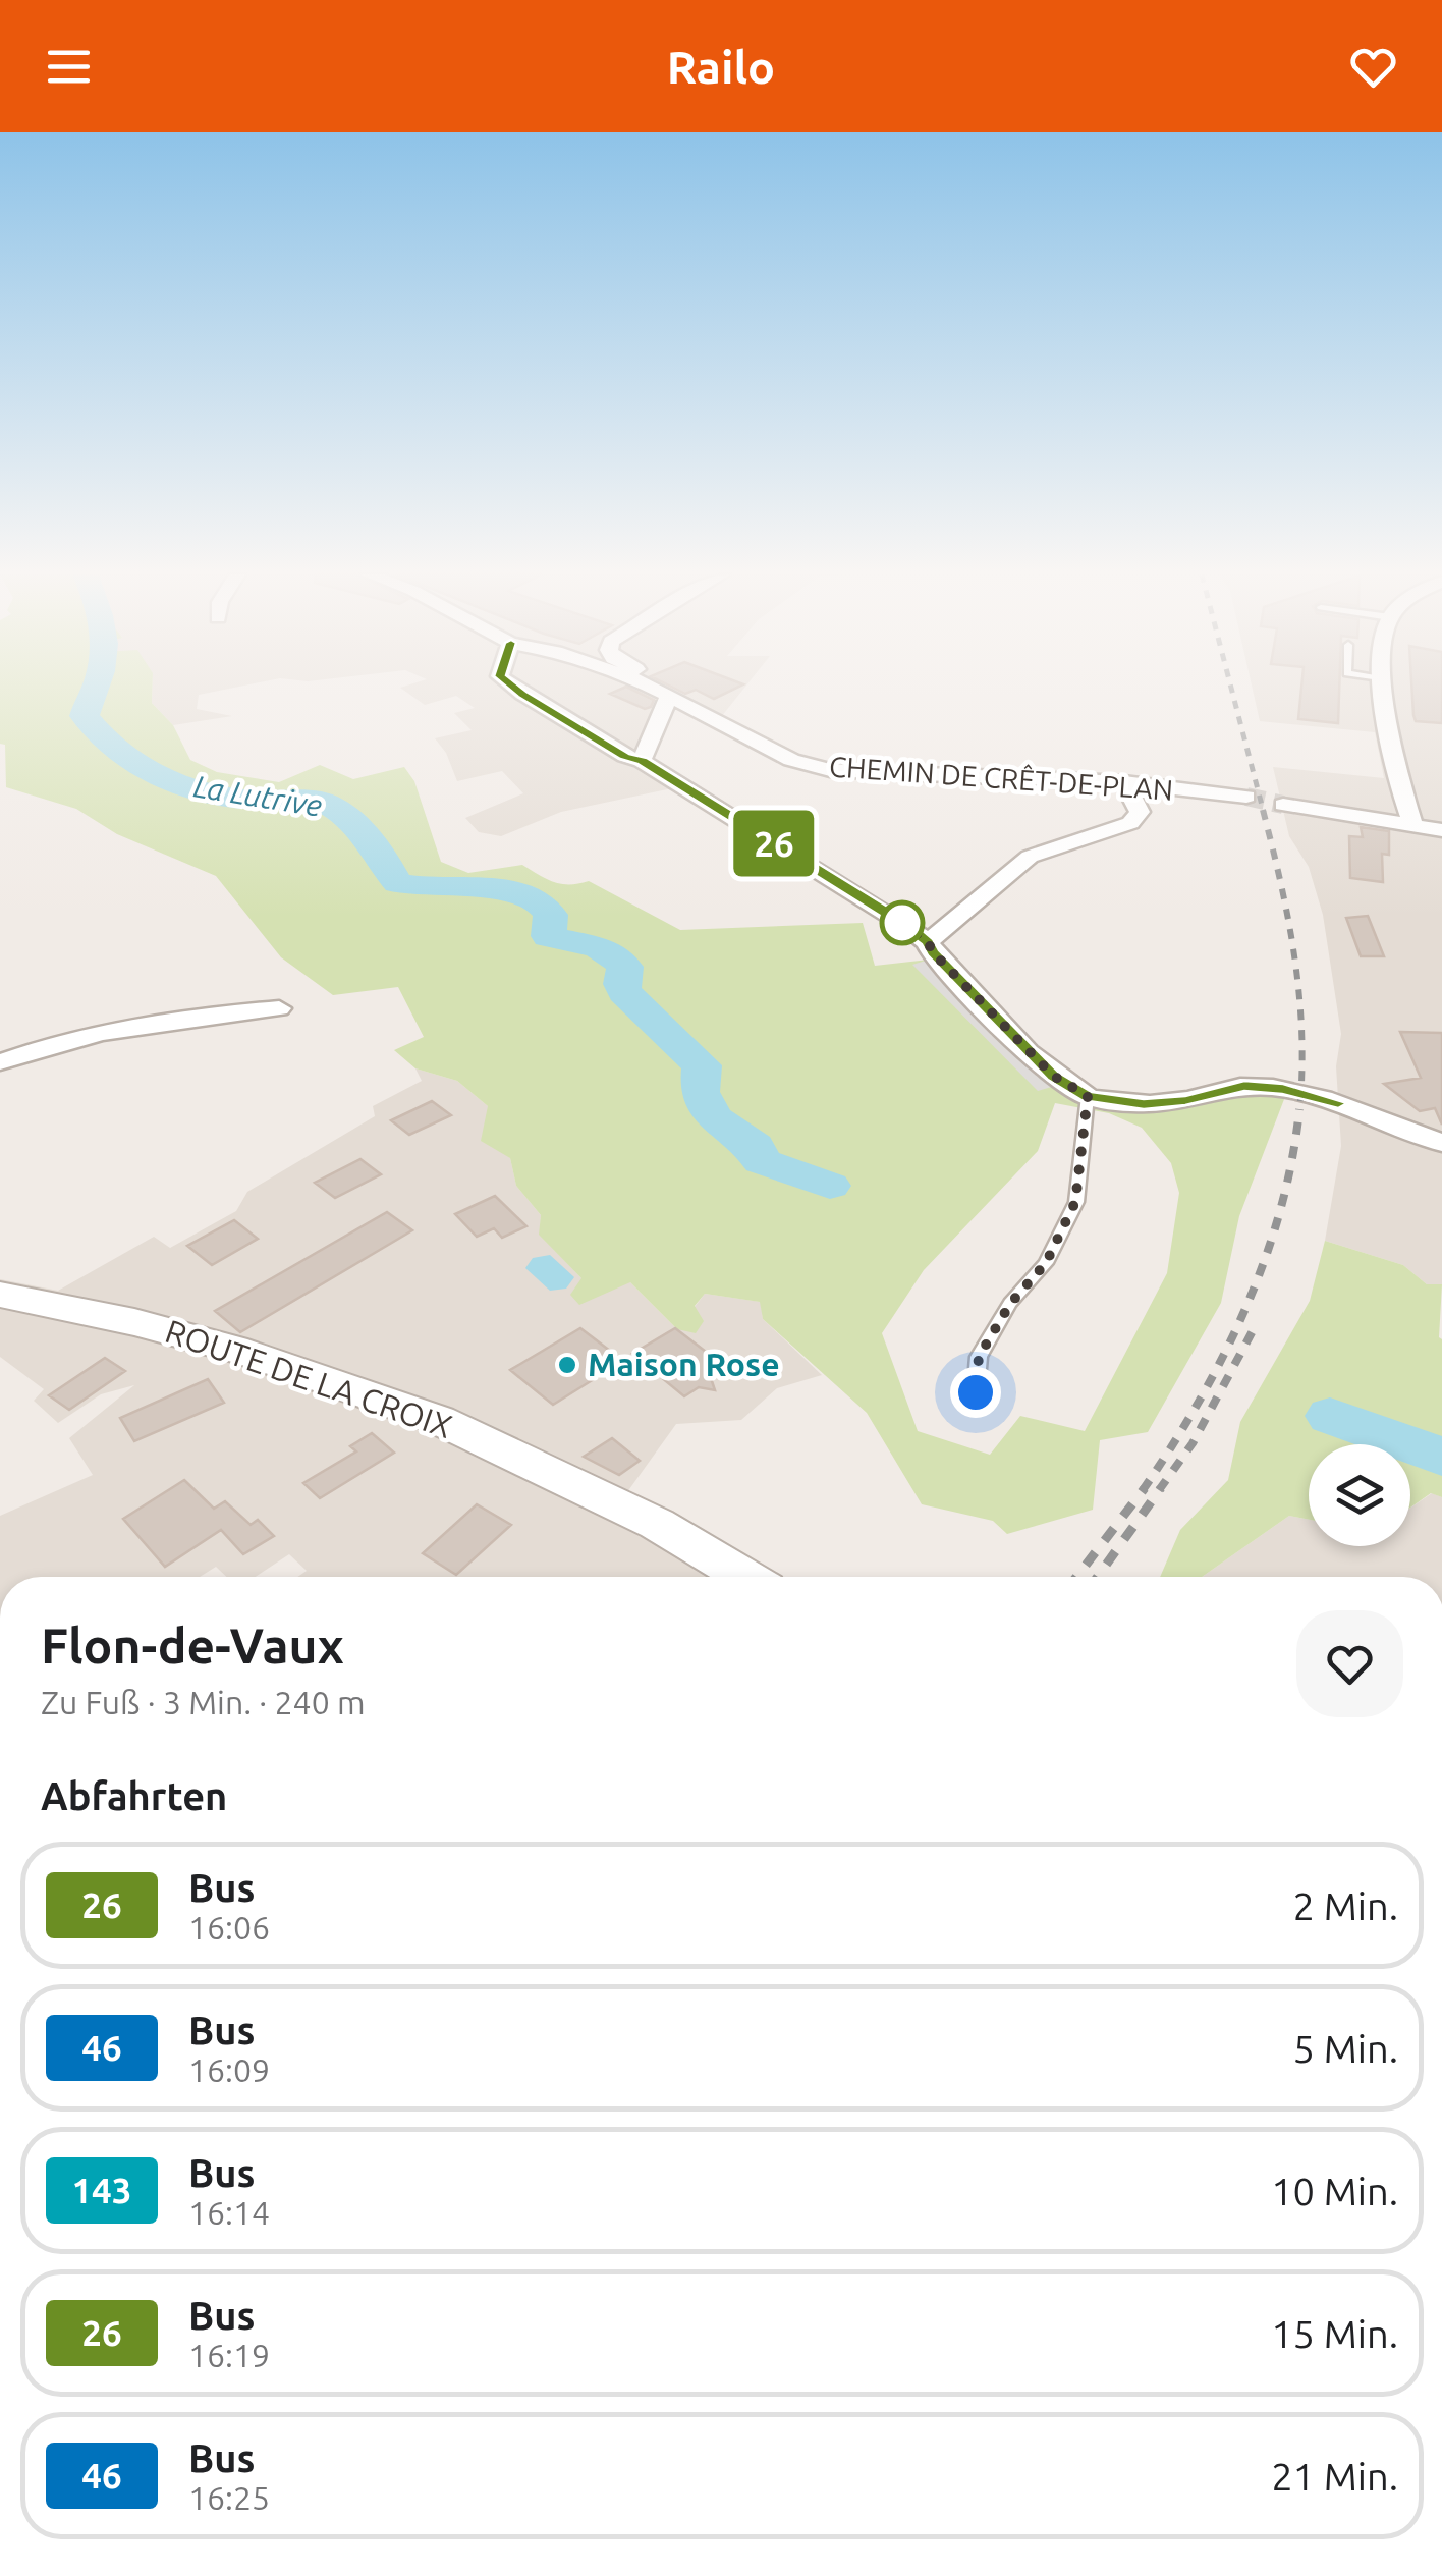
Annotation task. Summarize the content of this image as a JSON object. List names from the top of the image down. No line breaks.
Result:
{"streets":{"street":["CHEMIN DE CRÊT-DE-PLAN","ROUTE DE LA CROIX"]},"water":["La Lutrive"],"places":["Maison Rose"],"lines":["bus line 26"],"page":{"header":"Railo","on_map":"26","heading":[["Flon-de-Vaux","Zu Fuß · 3 Min. · 240 m"],"Abfahrten"],"list":[{"mark":"26","name":"Bus","note":"16:06","value":"2 Min."},{"mark":"46","name":"Bus","note":"16:09","value":"5 Min."},{"mark":"143","name":"Bus","note":"16:14","value":"10 Min."},{"mark":"26","name":"Bus","note":"16:19","value":"15 Min."},{"mark":"46","name":"Bus","note":"16:25","value":"21 Min."}]}}
